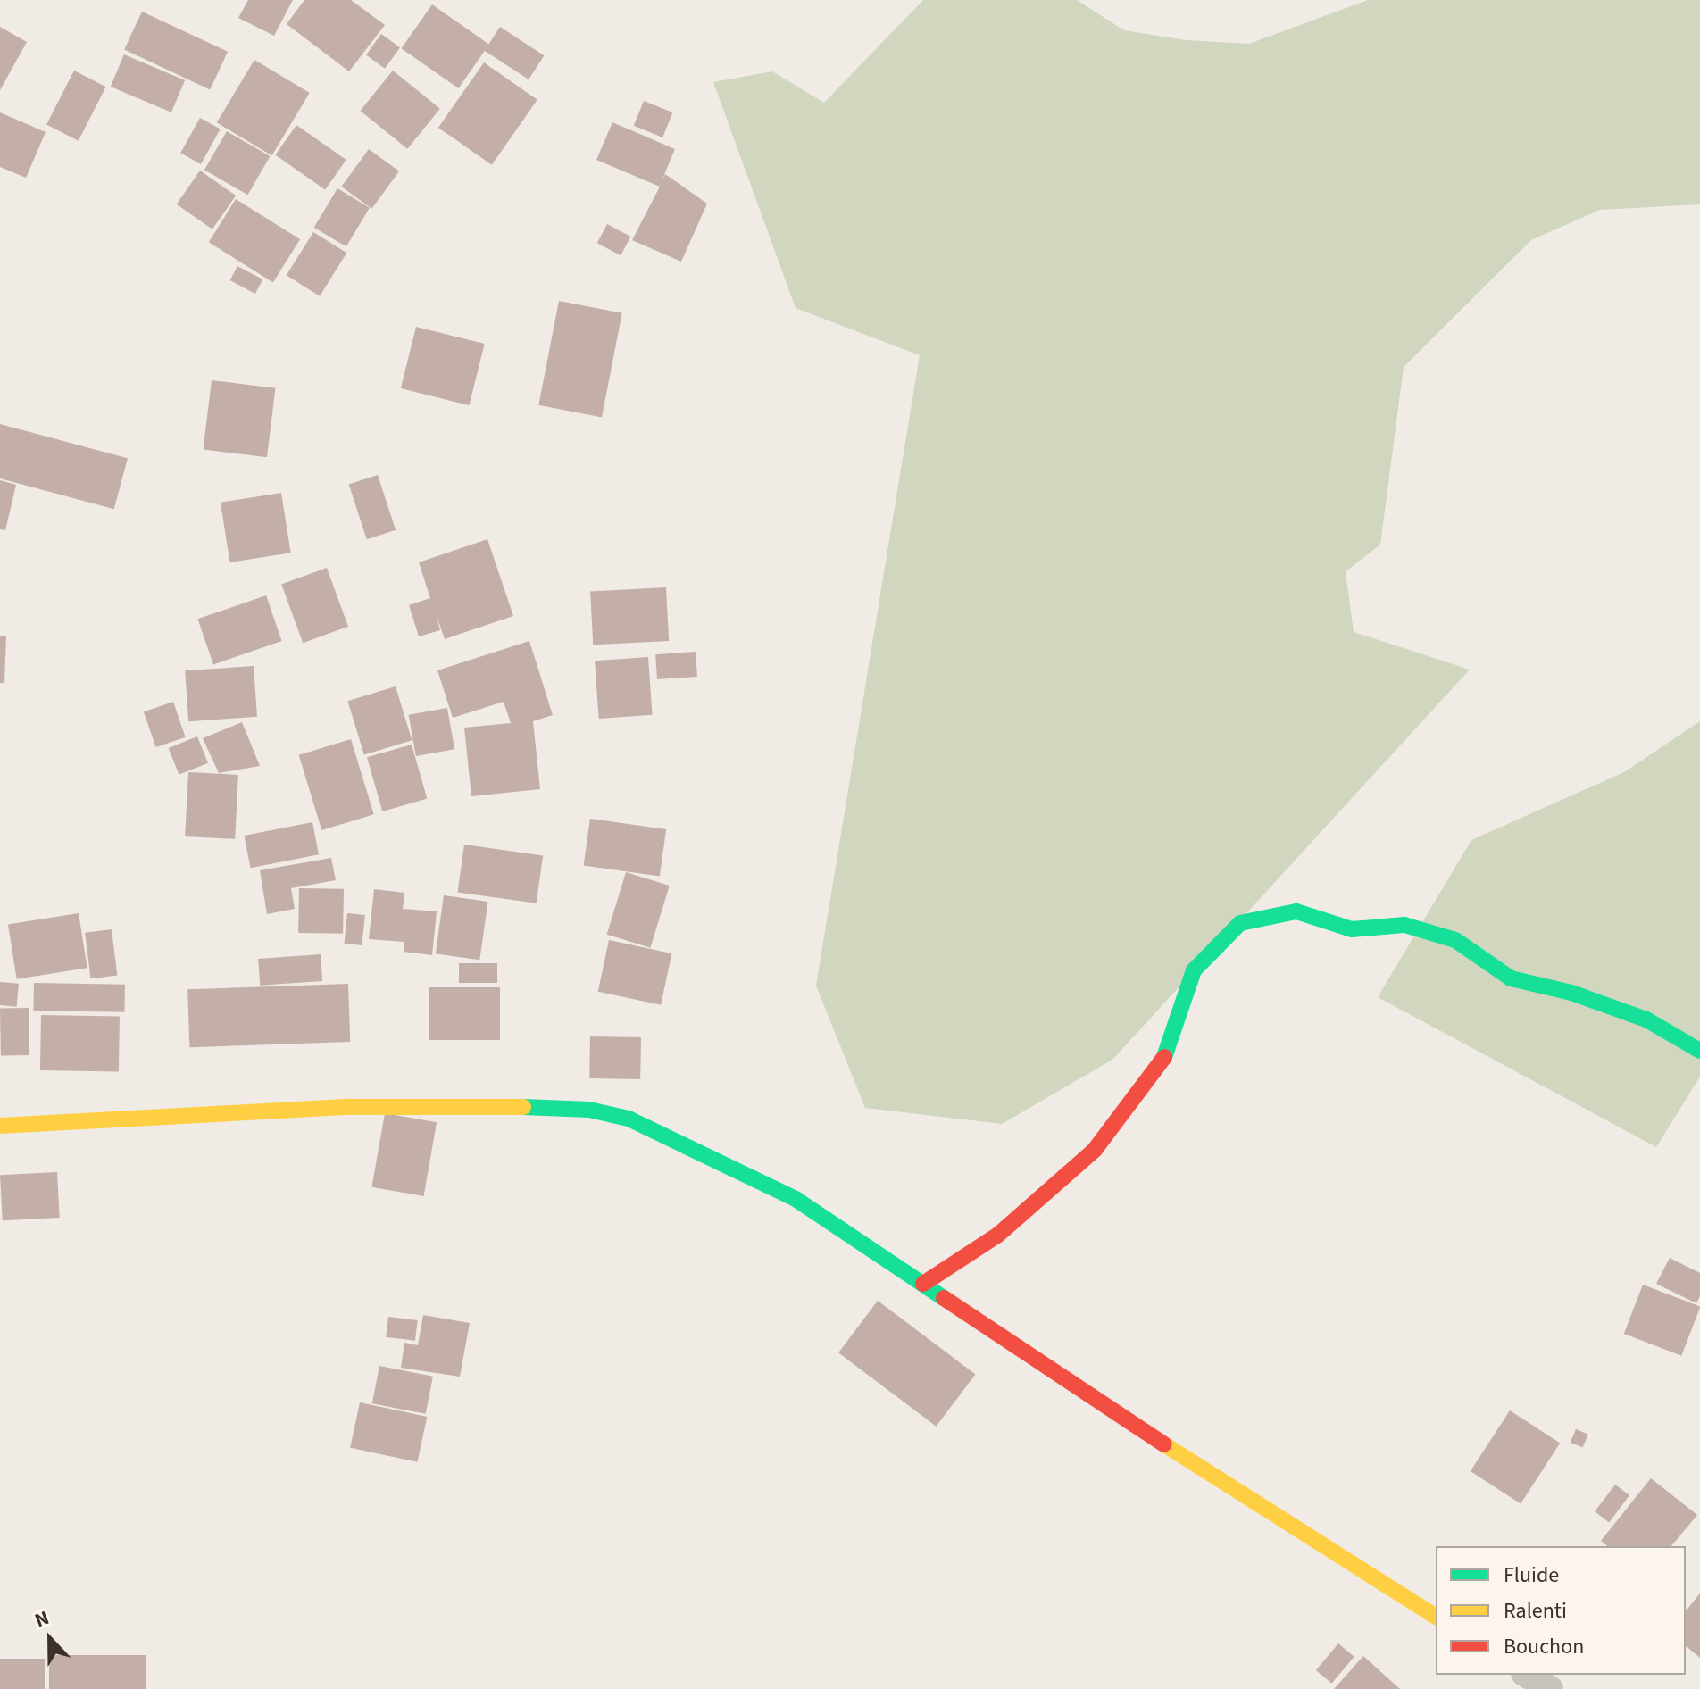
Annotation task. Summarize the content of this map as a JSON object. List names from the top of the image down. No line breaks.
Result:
{"legend":["Fluide","Ralenti","Bouchon"],"north":"top"}
